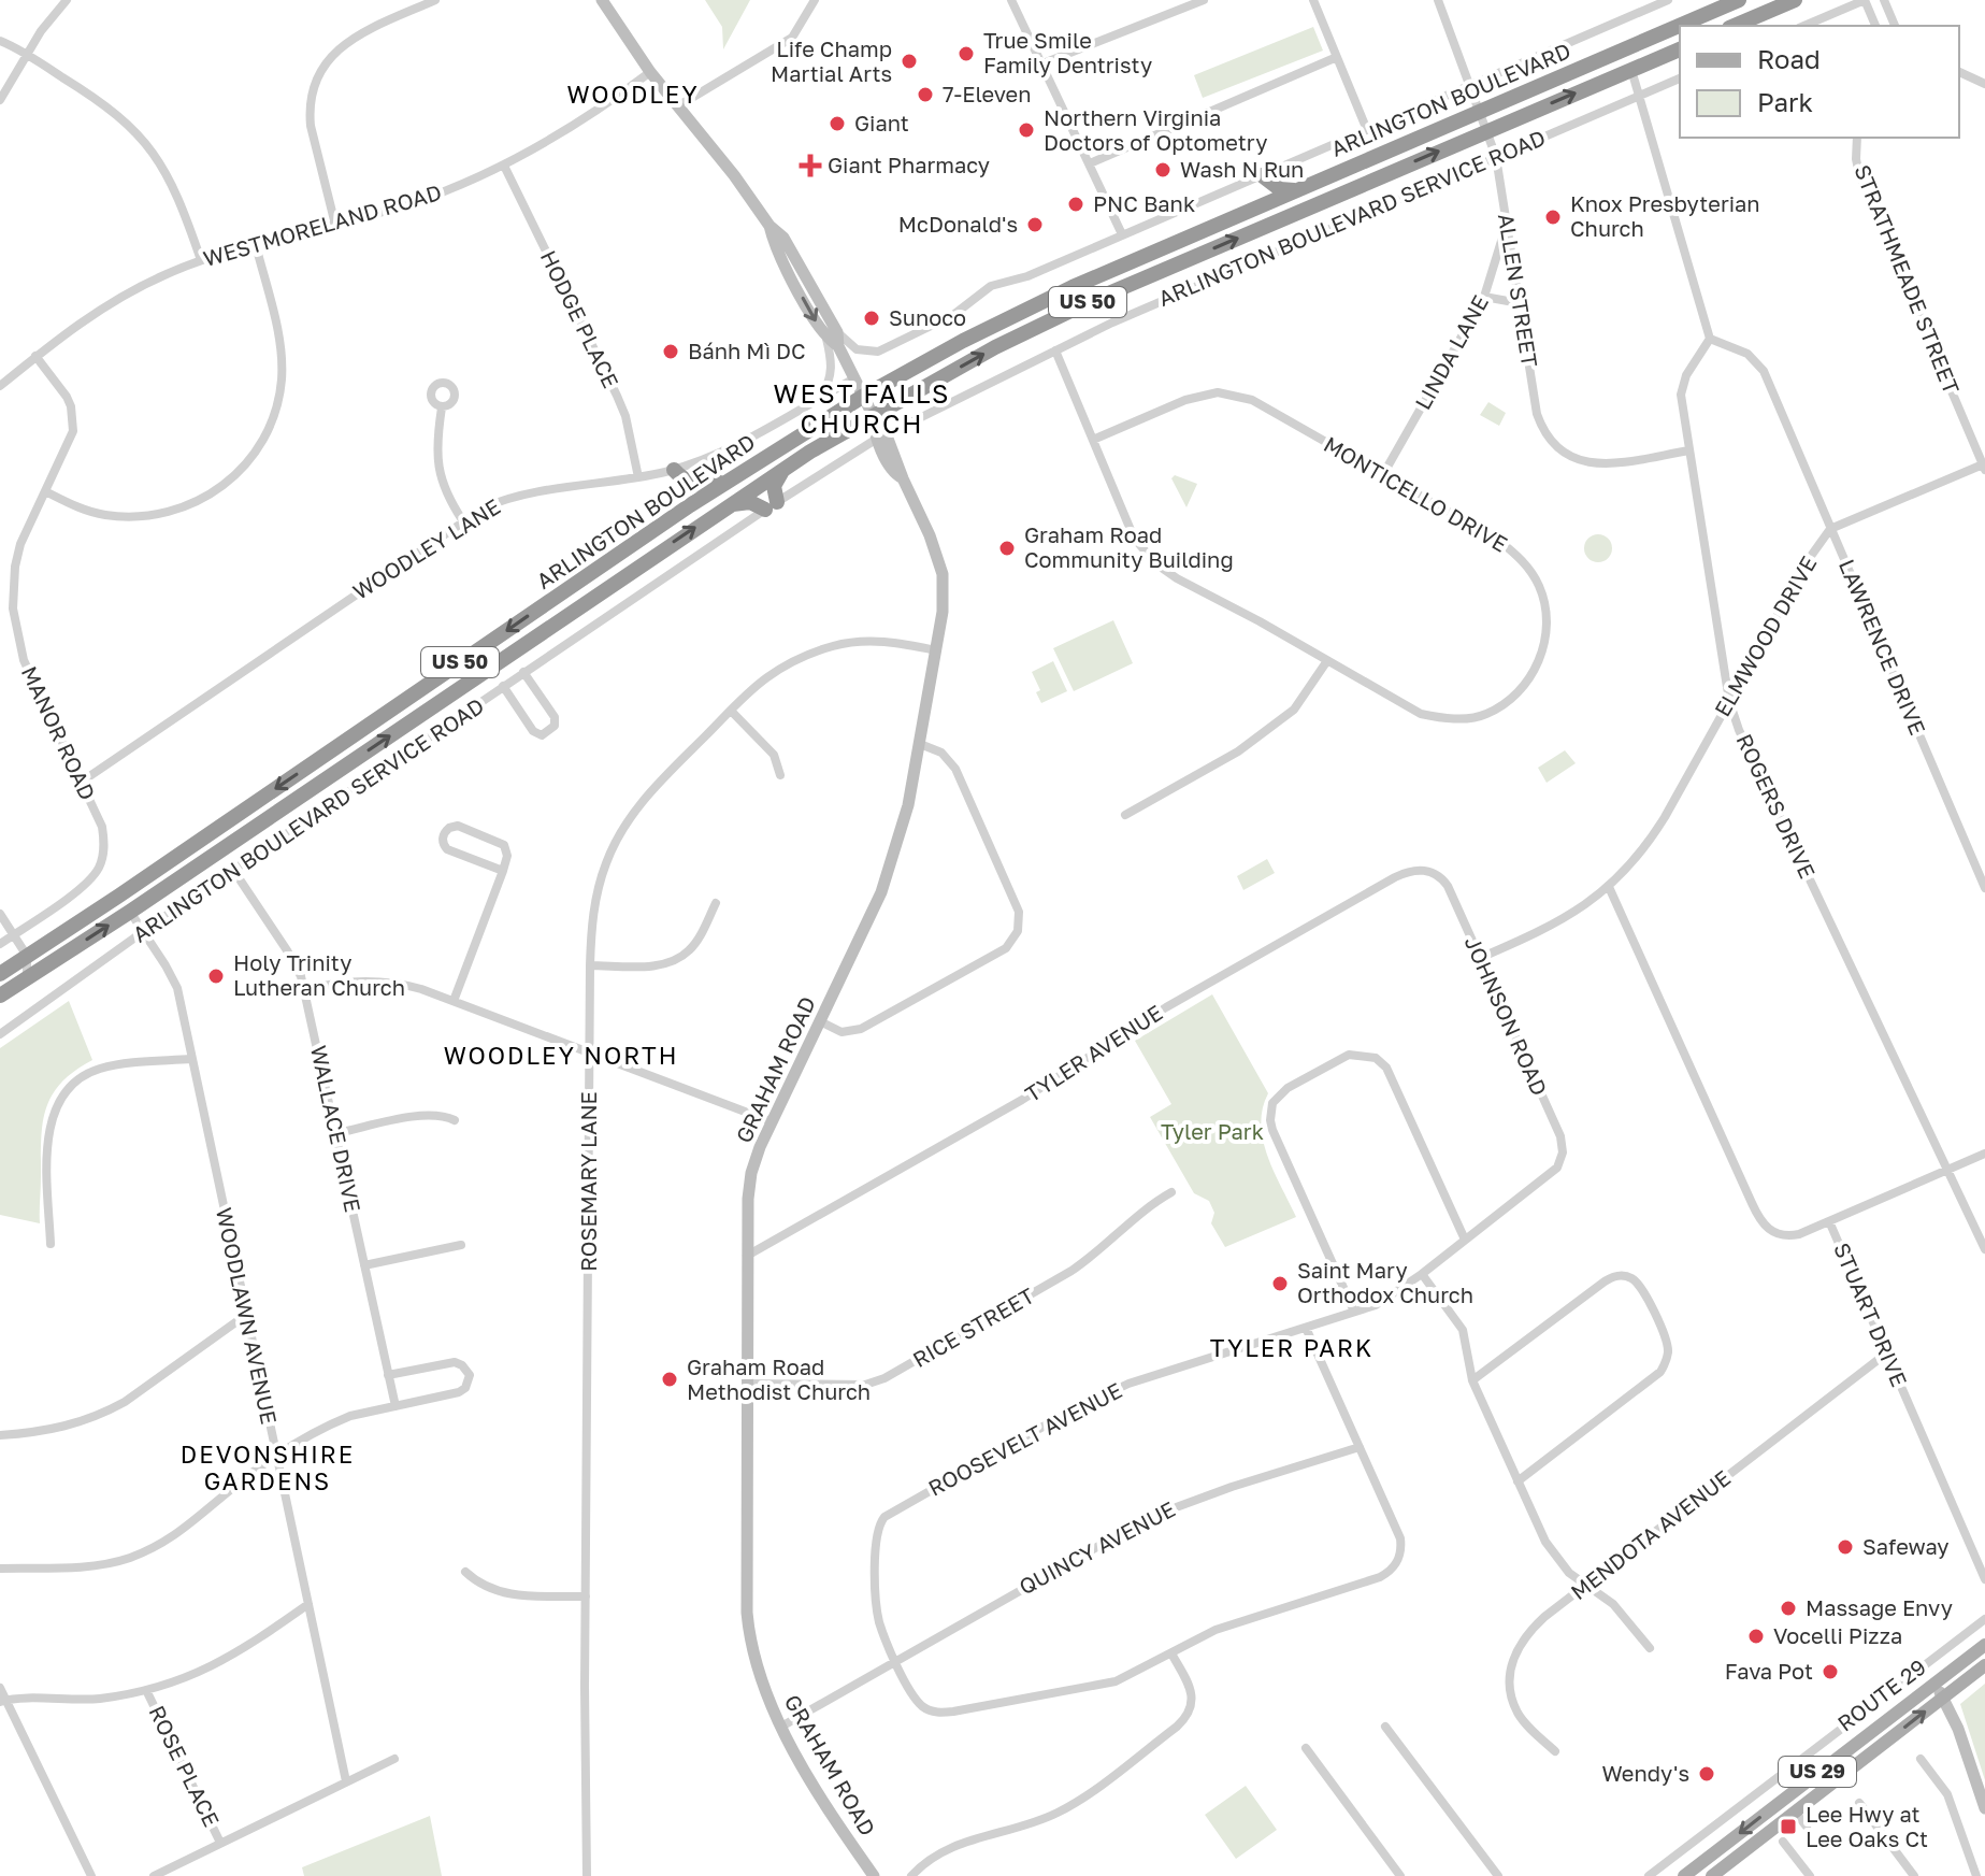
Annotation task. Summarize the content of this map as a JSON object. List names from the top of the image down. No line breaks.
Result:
{"streets":{"highway":["ARLINGTON BOULEVARD","US 50"],"main road":["ROUTE 29","US 29"],"street":["ARLINGTON BOULEVARD SERVICE ROAD","WESTMORELAND ROAD","STRATHMEADE STREET","ALLEN STREET","HODGE PLACE","LINDA LANE","MONTICELLO DRIVE","WOODLEY LANE","ELMWOOD DRIVE","LAWRENCE DRIVE","MANOR ROAD","ROGERS DRIVE","JOHNSON ROAD","TYLER AVENUE","GRAHAM ROAD","WALLACE DRIVE","ROSEMARY LANE","STUART DRIVE","WOODLAWN AVENUE","RICE STREET","ROOSEVELT AVENUE","MENDOTA AVENUE","QUINCY AVENUE","ROSE PLACE"]},"crossings":[["ARLINGTON BOULEVARD","ALLEN STREET"],["ARLINGTON BOULEVARD","GRAHAM ROAD"],["ARLINGTON BOULEVARD","WOODLAWN AVENUE"],["ARLINGTON BOULEVARD SERVICE ROAD","ALLEN STREET"],["ARLINGTON BOULEVARD SERVICE ROAD","MONTICELLO DRIVE"],["ARLINGTON BOULEVARD SERVICE ROAD","GRAHAM ROAD"],["ARLINGTON BOULEVARD SERVICE ROAD","WALLACE DRIVE"],["ARLINGTON BOULEVARD SERVICE ROAD","WOODLAWN AVENUE"],["WESTMORELAND ROAD","HODGE PLACE"],["WESTMORELAND ROAD","MANOR ROAD"],["WESTMORELAND ROAD","GRAHAM ROAD"],["ALLEN STREET","LINDA LANE"],["ALLEN STREET","ROGERS DRIVE"],["HODGE PLACE","WOODLEY LANE"],["LINDA LANE","MONTICELLO DRIVE"],["WOODLEY LANE","MANOR ROAD"],["WOODLEY LANE","GRAHAM ROAD"],["ELMWOOD DRIVE","LAWRENCE DRIVE"],["ELMWOOD DRIVE","ROGERS DRIVE"],["ELMWOOD DRIVE","JOHNSON ROAD"],["ELMWOOD DRIVE","STUART DRIVE"],["LAWRENCE DRIVE","ROGERS DRIVE"],["JOHNSON ROAD","TYLER AVENUE"],["JOHNSON ROAD","ROOSEVELT AVENUE"],["TYLER AVENUE","GRAHAM ROAD"],["GRAHAM ROAD","ROSEMARY LANE"],["GRAHAM ROAD","RICE STREET"],["GRAHAM ROAD","QUINCY AVENUE"],["STUART DRIVE","MENDOTA AVENUE"],["ROOSEVELT AVENUE","QUINCY AVENUE"]],"districts":["WOODLEY","WEST FALLS CHURCH","WOODLEY NORTH","TYLER PARK","DEVONSHIRE GARDENS"],"parks":["Tyler Park"],"places":{"other":["True Smile Family Dentristy","Life Champ Martial Arts","7-Eleven","Giant","Northern Virginia Doctors of Optometry","Wash N Run","PNC Bank","Knox Presbyterian Church","McDonald's","Sunoco","Bánh Mì DC","Graham Road Community Building","Holy Trinity Lutheran Church","Saint Mary Orthodox Church","Graham Road Methodist Church","Safeway","Massage Envy","Vocelli Pizza","Fava Pot","Wendy's"],"health":["Giant Pharmacy"],"transit":["Lee Hwy at Lee Oaks Ct"]},"legend":["Road","Park"]}
